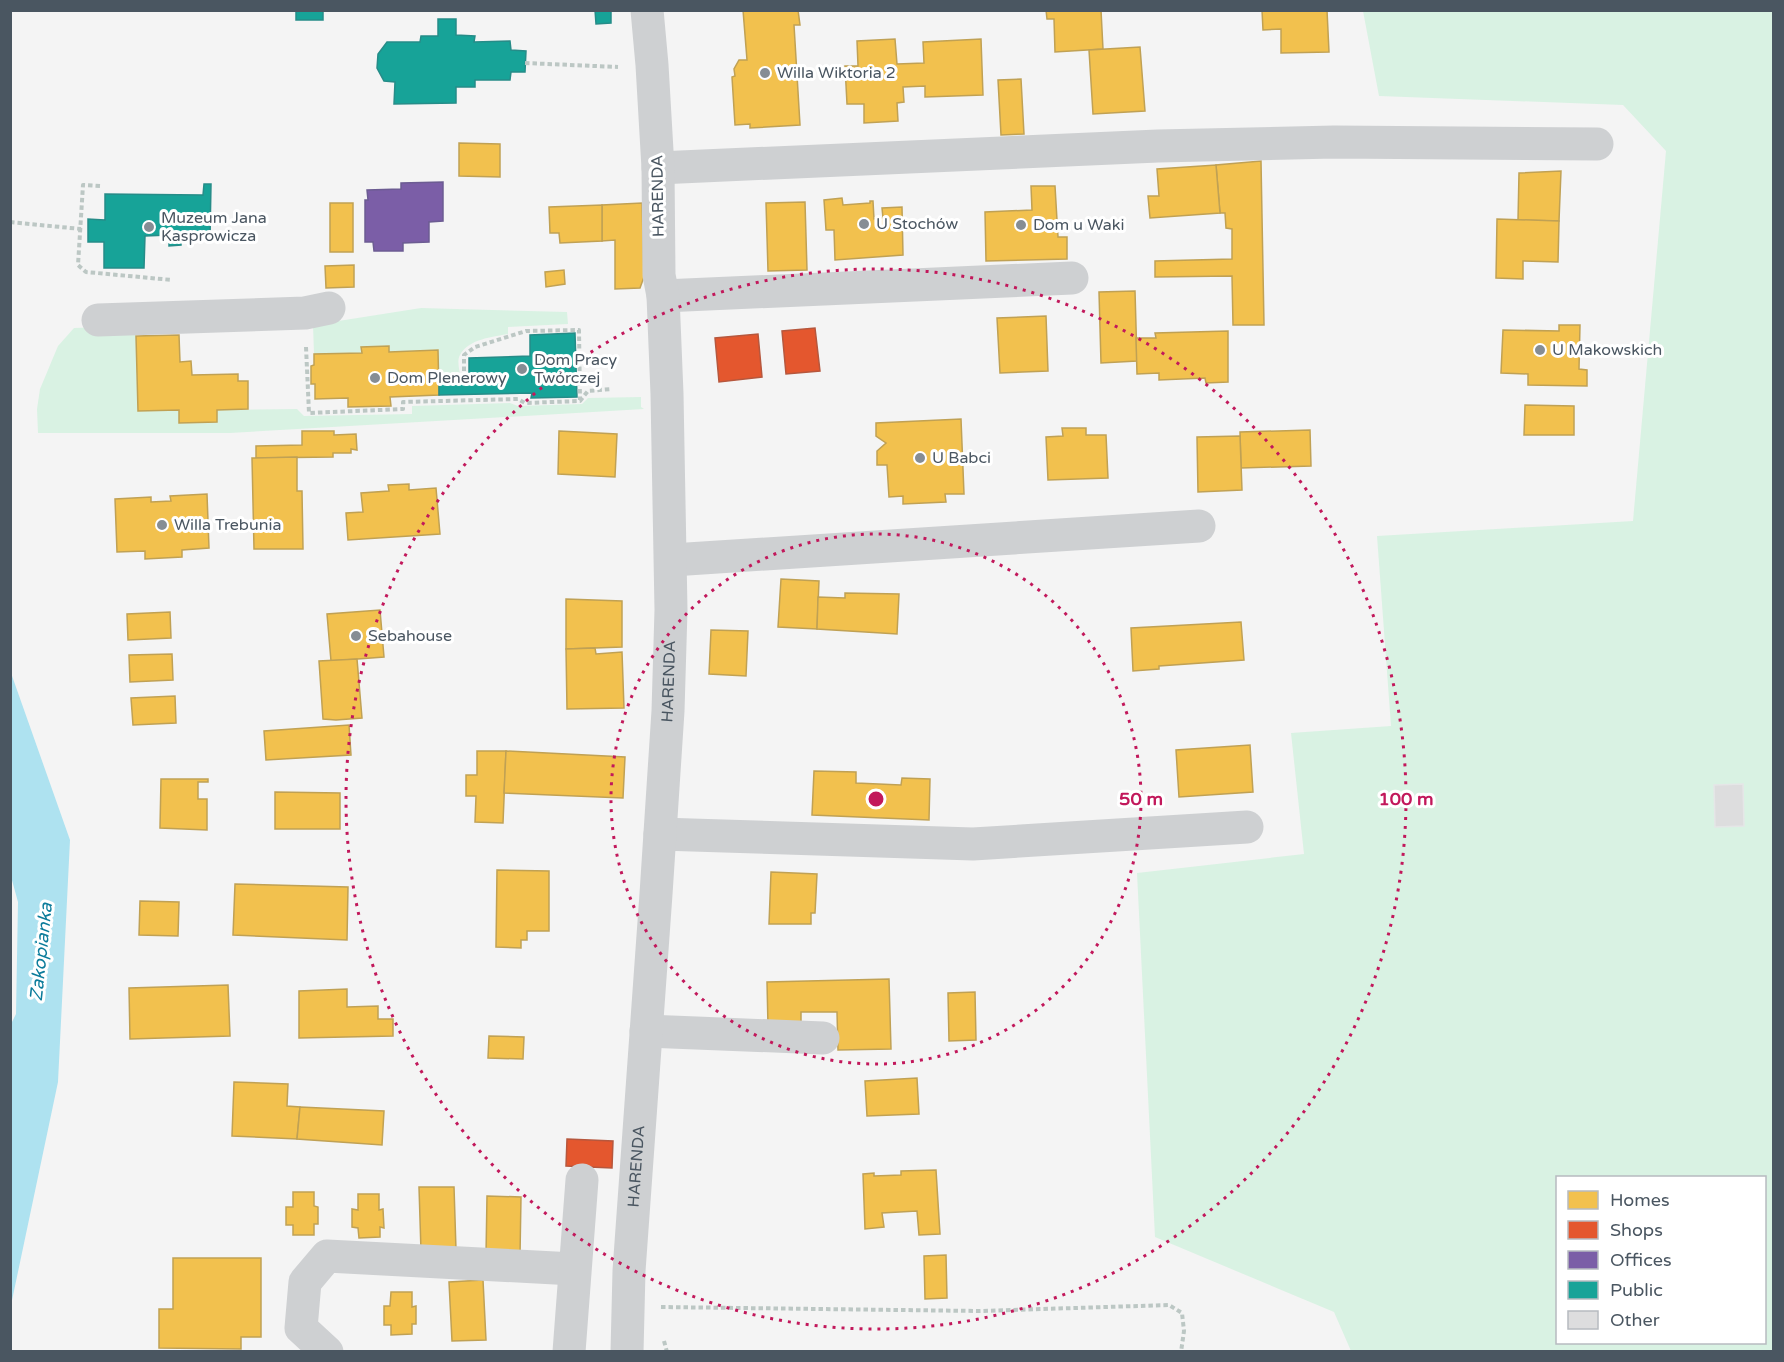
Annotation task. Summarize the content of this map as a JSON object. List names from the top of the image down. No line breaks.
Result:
{"streets":{"street":["HARENDA"]},"water":["Zakopianka"],"places":["Willa Wiktoria 2","U Stochów","Dom u Waki","Muzeum Jana Kasprowicza","U Makowskich","Dom Pracy Twórczej","Dom Plenerowy","U Babci","Willa Trebunia","Sebahouse"],"legend":["Homes","Shops","Offices","Public","Other"],"rings":["50 m","100 m"]}
